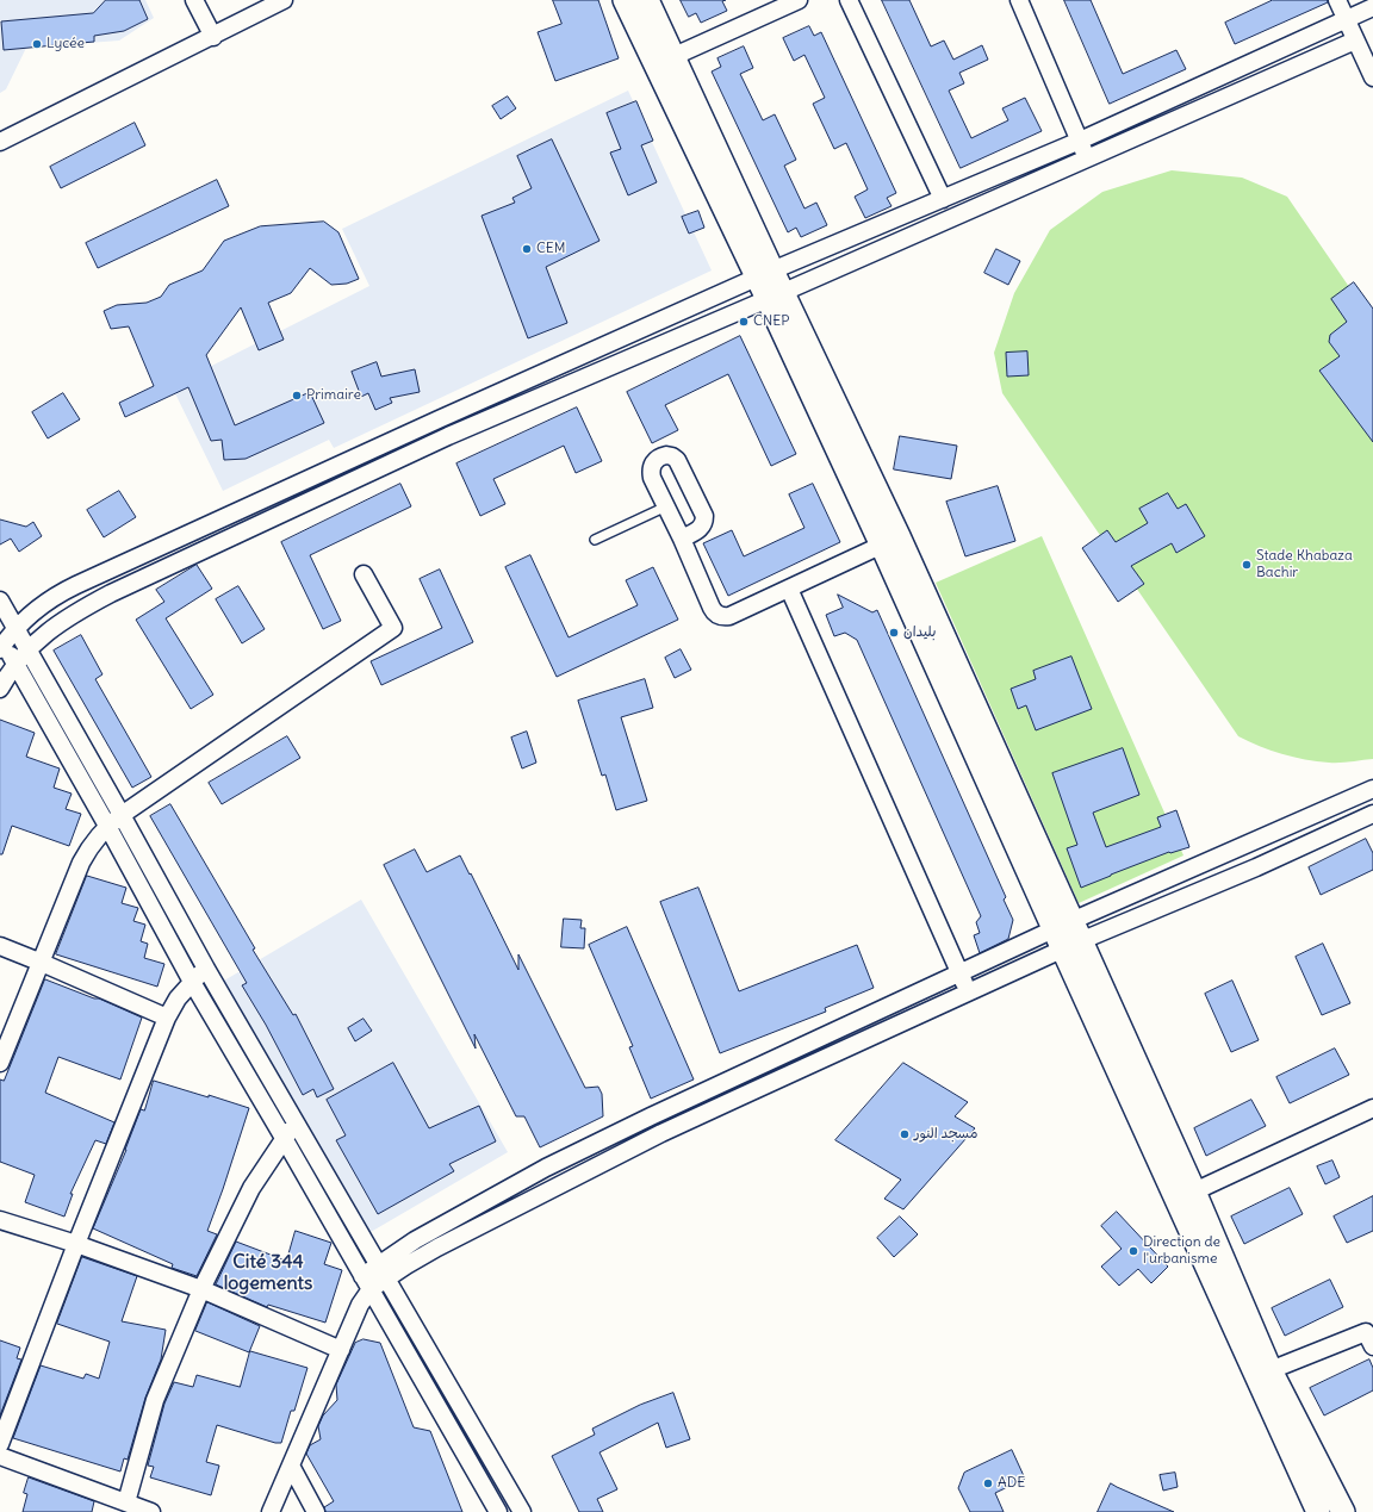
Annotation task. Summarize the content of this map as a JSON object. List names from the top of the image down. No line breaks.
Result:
{"districts":["Cité 344 logements"],"places":["Lycée","CEM","CNEP","Primaire","Stade Khabaza Bachir","بليدان","مسجد النور","Direction de l'urbanisme","ADE"]}
